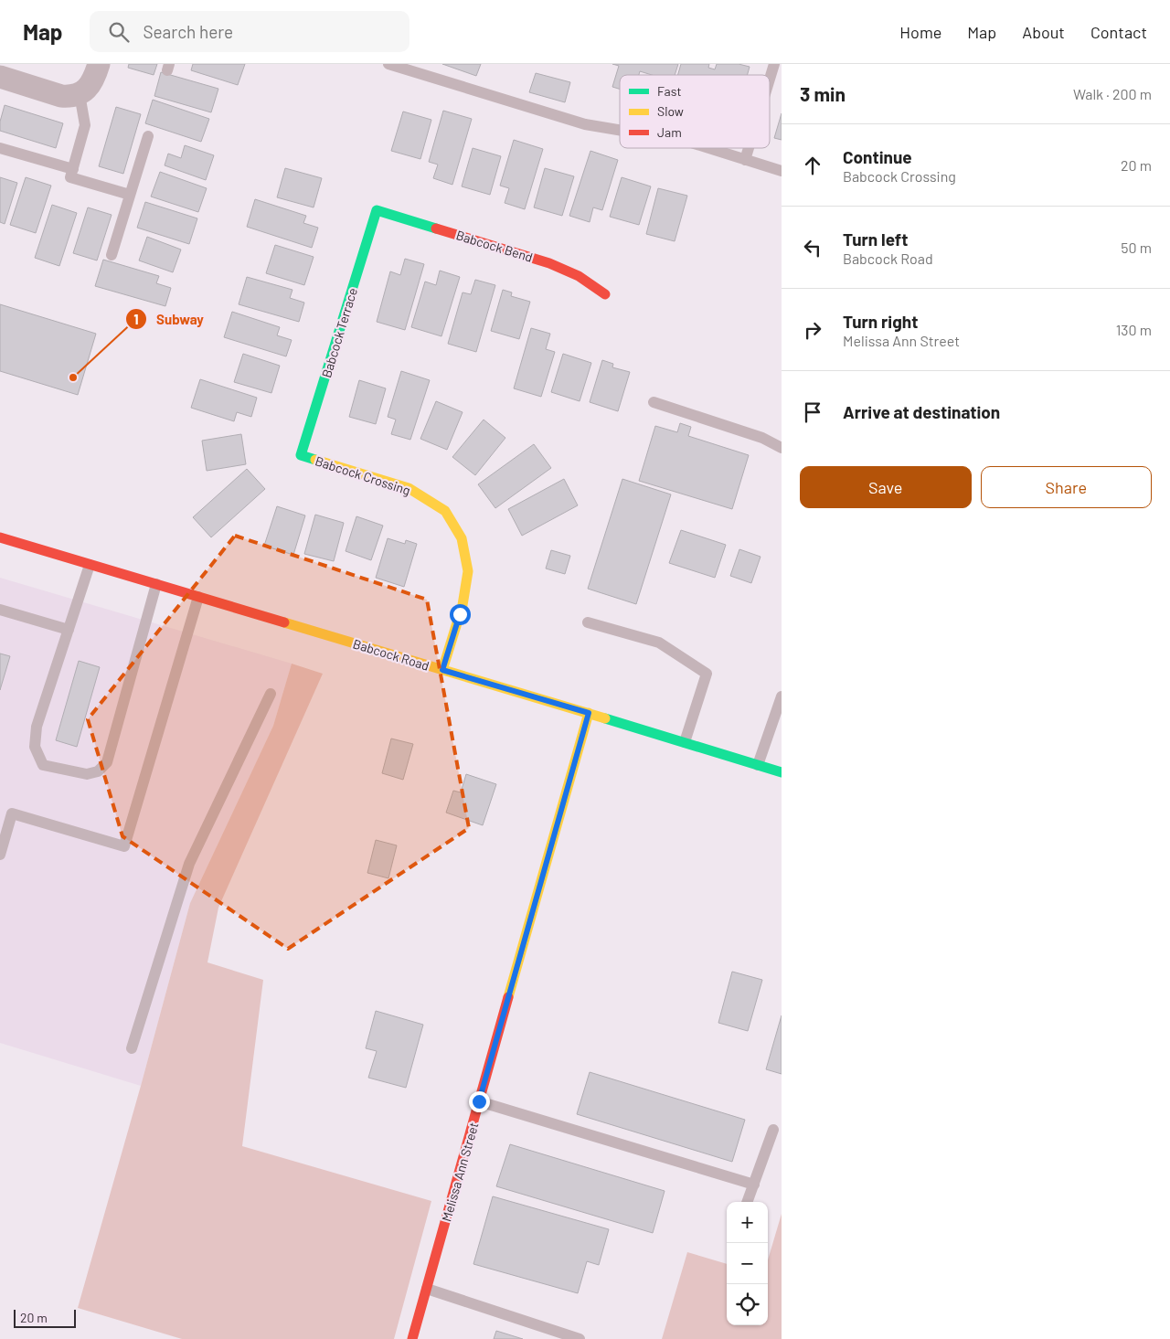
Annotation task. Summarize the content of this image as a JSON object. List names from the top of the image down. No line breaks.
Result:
{"streets":{"street":["Babcock Bend","Babcock Terrace","Babcock Crossing","Babcock Road","Melissa Ann Street"]},"crossings":[["Babcock Bend","Babcock Terrace"],["Babcock Terrace","Babcock Crossing"],["Babcock Crossing","Babcock Road"],["Babcock Road","Melissa Ann Street"]],"places":["Subway"],"legend":["Fast","Slow","Jam"],"scale_bar":"20 m","page":{"header":"Map","search":"Search here","nav":["Home","Map","About","Contact"],"heading":["3 min","Walk · 200 m"],"list":[["Continue","Babcock Crossing","20 m"],["Turn left","Babcock Road","50 m"],["Turn right","Melissa Ann Street","130 m"],"Arrive at destination"],"buttons":["Save","Share"],"map_buttons":["+","−"],"scale":"20 m"}}
